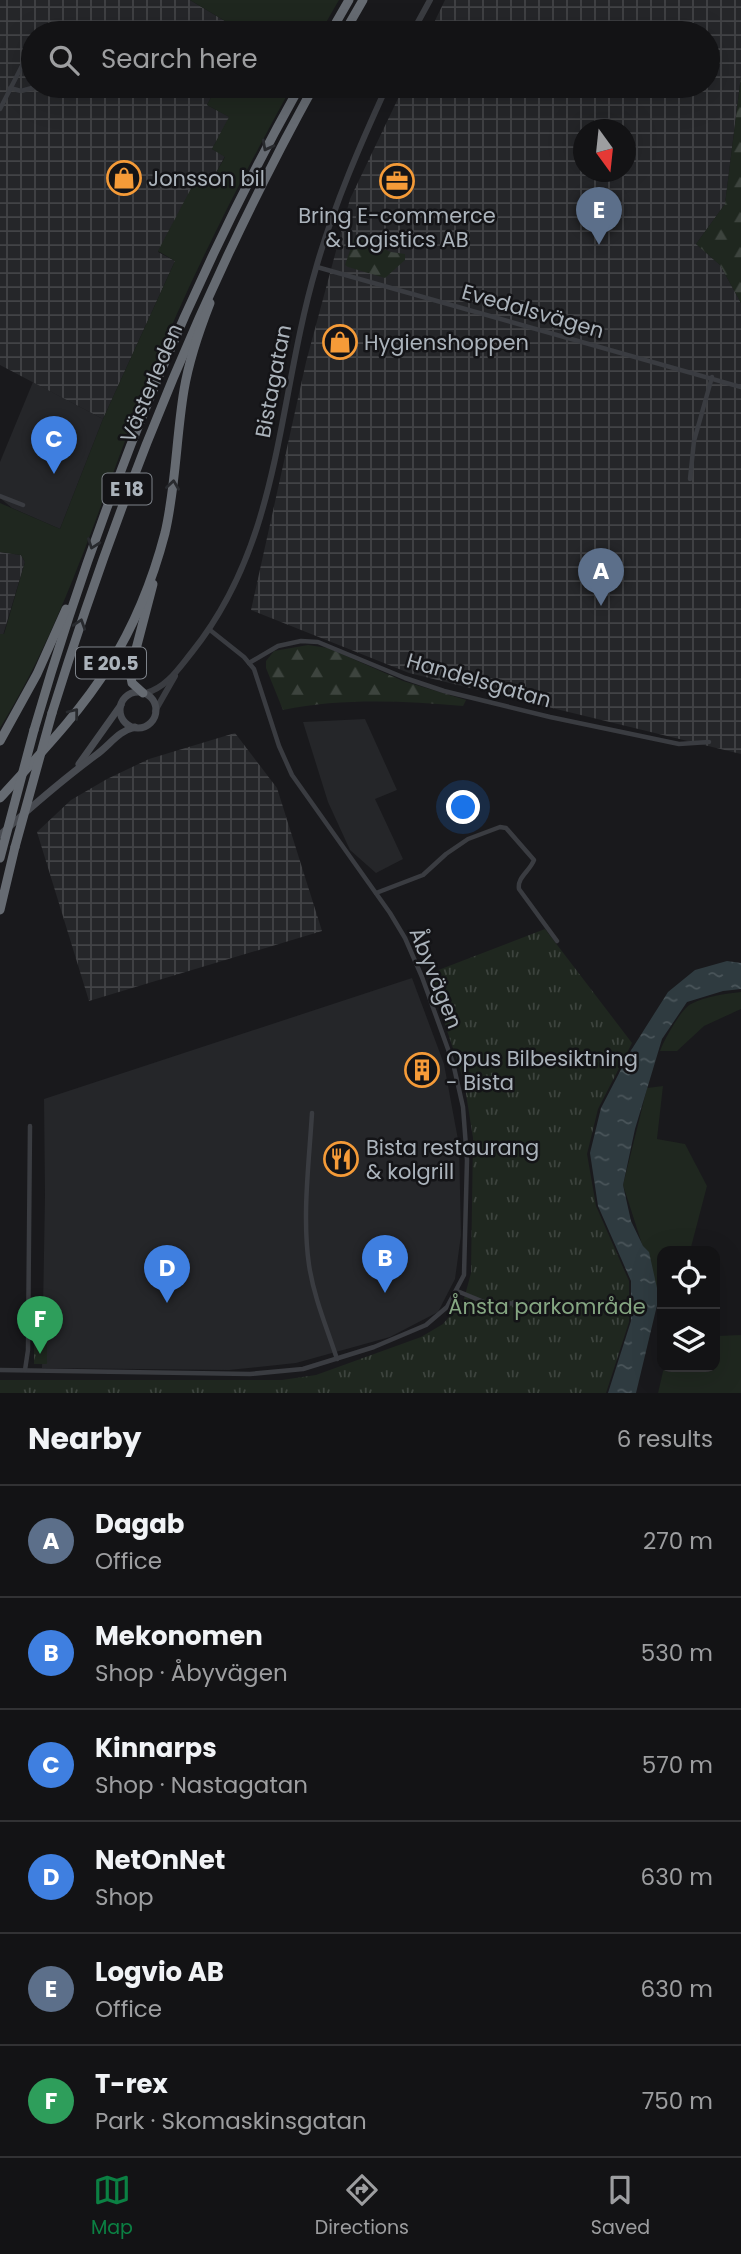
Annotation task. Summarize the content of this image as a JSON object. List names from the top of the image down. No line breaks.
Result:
{"streets":{"highway":["Västerleden","E 18","E 20.5"],"street":["Evedalsvägen","Bistagatan","Handelsgatan","Åbyvägen"]},"crossings":[["Evedalsvägen","Bistagatan"],["Bistagatan","E 20.5"],["Bistagatan","Åbyvägen"],["Västerleden","E 20.5"],["Handelsgatan","Åbyvägen"]],"parks":["Ånsta parkområde"],"places":{"shop":["Jonsson bil","Hygienshoppen"],"office":["Bring E-commerce & Logistics AB"],"building":["Opus Bilbesiktning - Bista"],"restaurant":["Bista restaurang & kolgrill"]},"north":"bottom","page":{"search":"Search here","pins":["E","C","A","B","D","F"],"heading":["Nearby","6 results"],"list":[{"mark":"A","name":"Dagab","note":"Office","value":"270 m"},{"mark":"B","name":"Mekonomen","note":"Shop · Åbyvägen","value":"530 m"},{"mark":"C","name":"Kinnarps","note":"Shop · Nastagatan","value":"570 m"},{"mark":"D","name":"NetOnNet","note":"Shop","value":"630 m"},{"mark":"E","name":"Logvio AB","note":"Office","value":"630 m"},{"mark":"F","name":"T-rex","note":"Park · Skomaskinsgatan","value":"750 m"}],"nav":["Map","Directions","Saved"]}}
